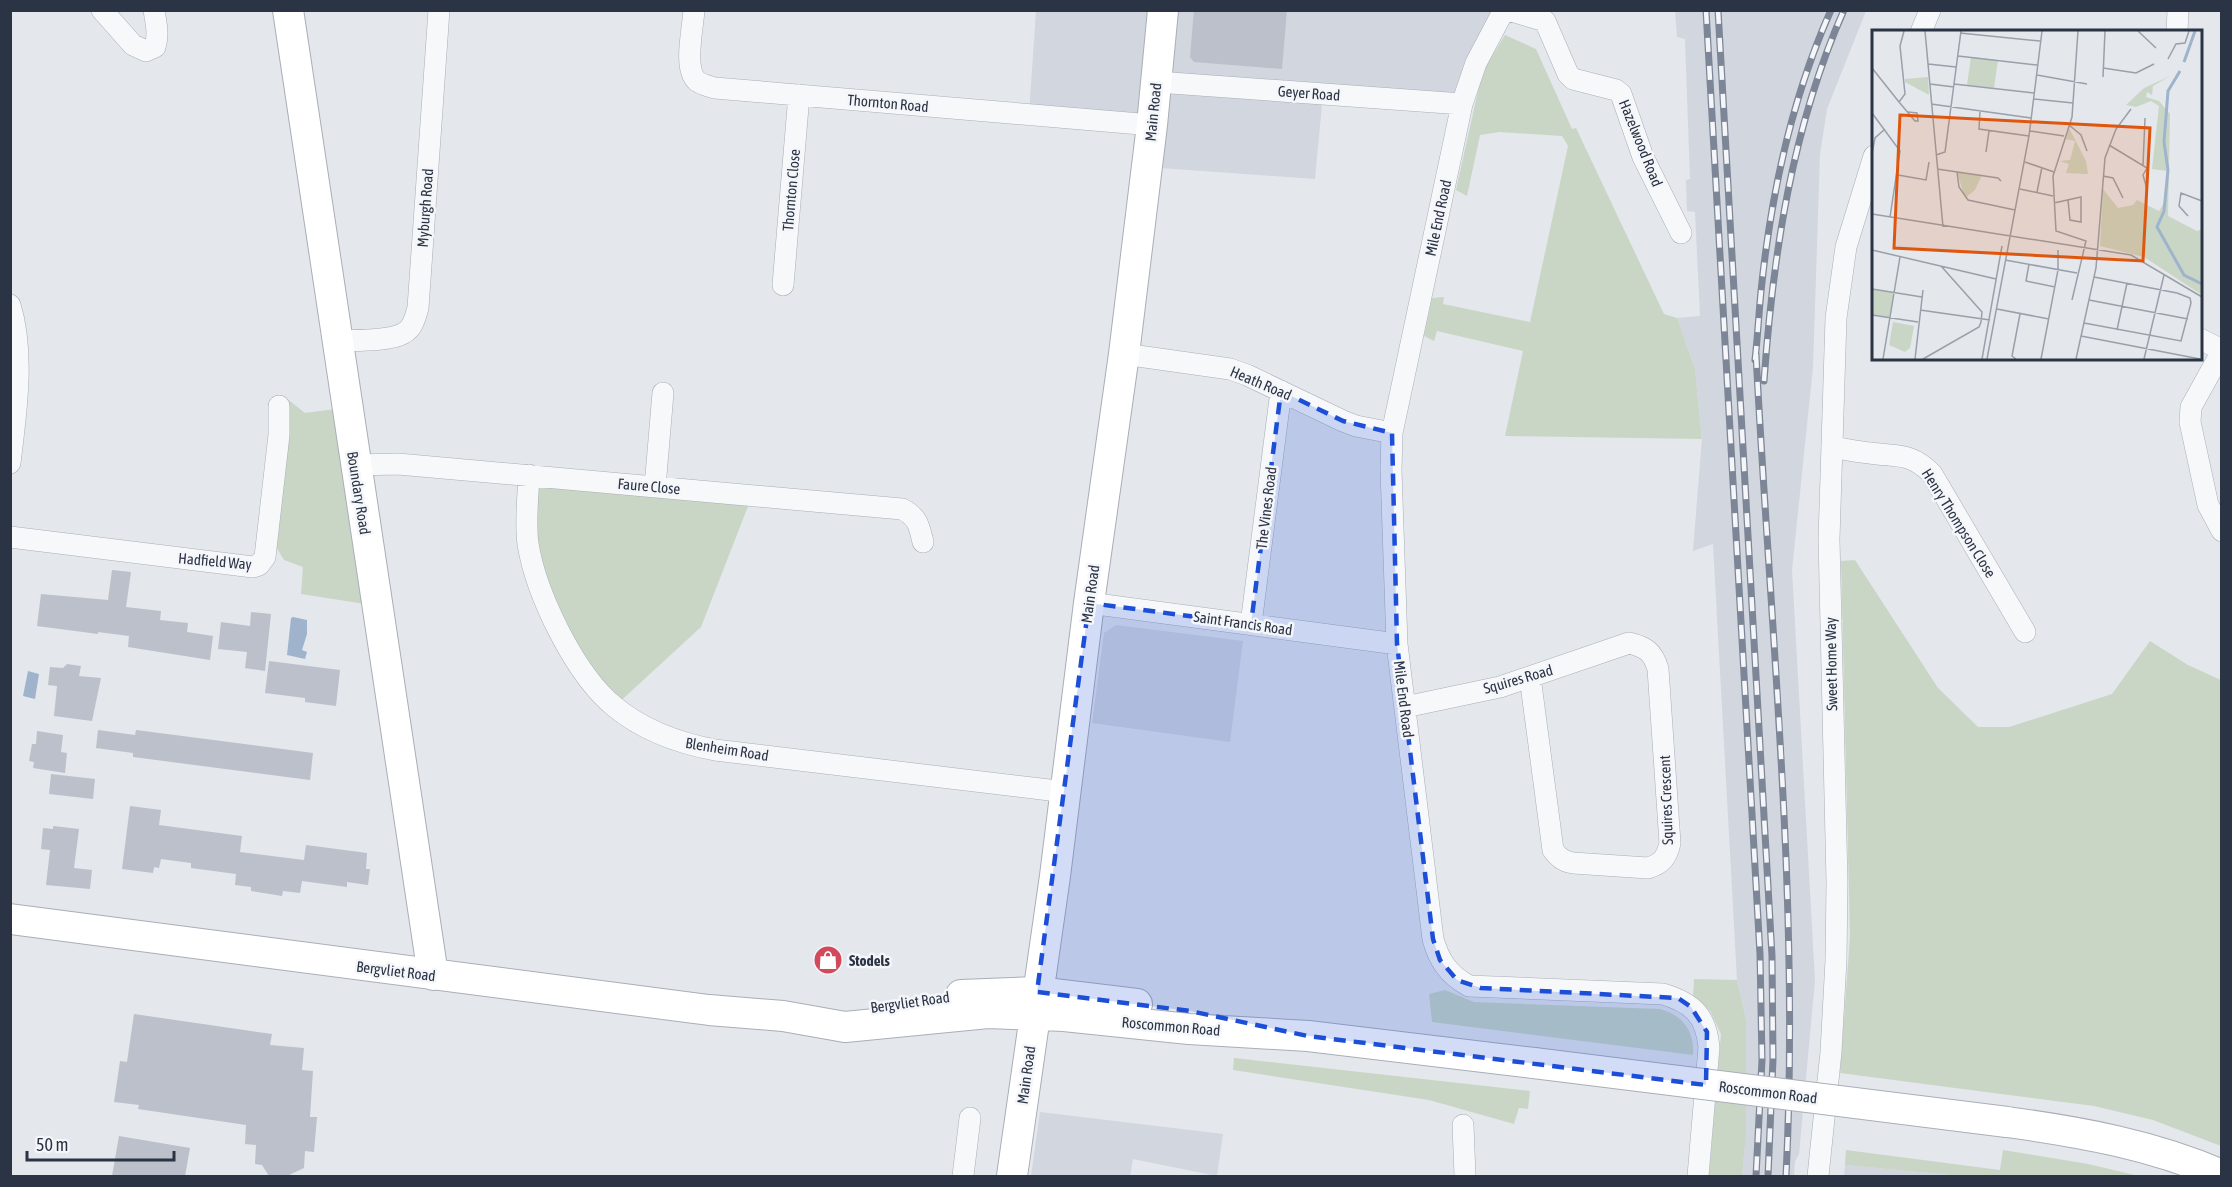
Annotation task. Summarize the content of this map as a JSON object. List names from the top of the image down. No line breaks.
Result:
{"streets":{"street":["Geyer Road","Thornton Road","Main Road","Hazelwood Road","Thornton Close","Myburgh Road","Mile End Road","Heath Road","Faure Close","Boundary Road","The Vines Road","Henry Thompson Close","Hadfield Way","Saint Francis Road","Sweet Home Way","Squires Road","Blenheim Road","Squires Crescent","Bergvliet Road","Roscommon Road"]},"crossings":[["Geyer Road","Main Road"],["Geyer Road","Mile End Road"],["Thornton Road","Main Road"],["Thornton Road","Thornton Close"],["Main Road","Heath Road"],["Main Road","Saint Francis Road"],["Main Road","Blenheim Road"],["Main Road","Bergvliet Road"],["Main Road","Roscommon Road"],["Hazelwood Road","Mile End Road"],["Myburgh Road","Boundary Road"],["Mile End Road","Heath Road"],["Mile End Road","Saint Francis Road"],["Mile End Road","Squires Road"],["Heath Road","The Vines Road"],["Faure Close","Boundary Road"],["Faure Close","Blenheim Road"],["Boundary Road","Bergvliet Road"],["The Vines Road","Saint Francis Road"],["Henry Thompson Close","Sweet Home Way"],["Squires Road","Squires Crescent"],["Bergvliet Road","Roscommon Road"]],"places":{"shop":["Stodels"]},"scale_bar":"50 m"}
